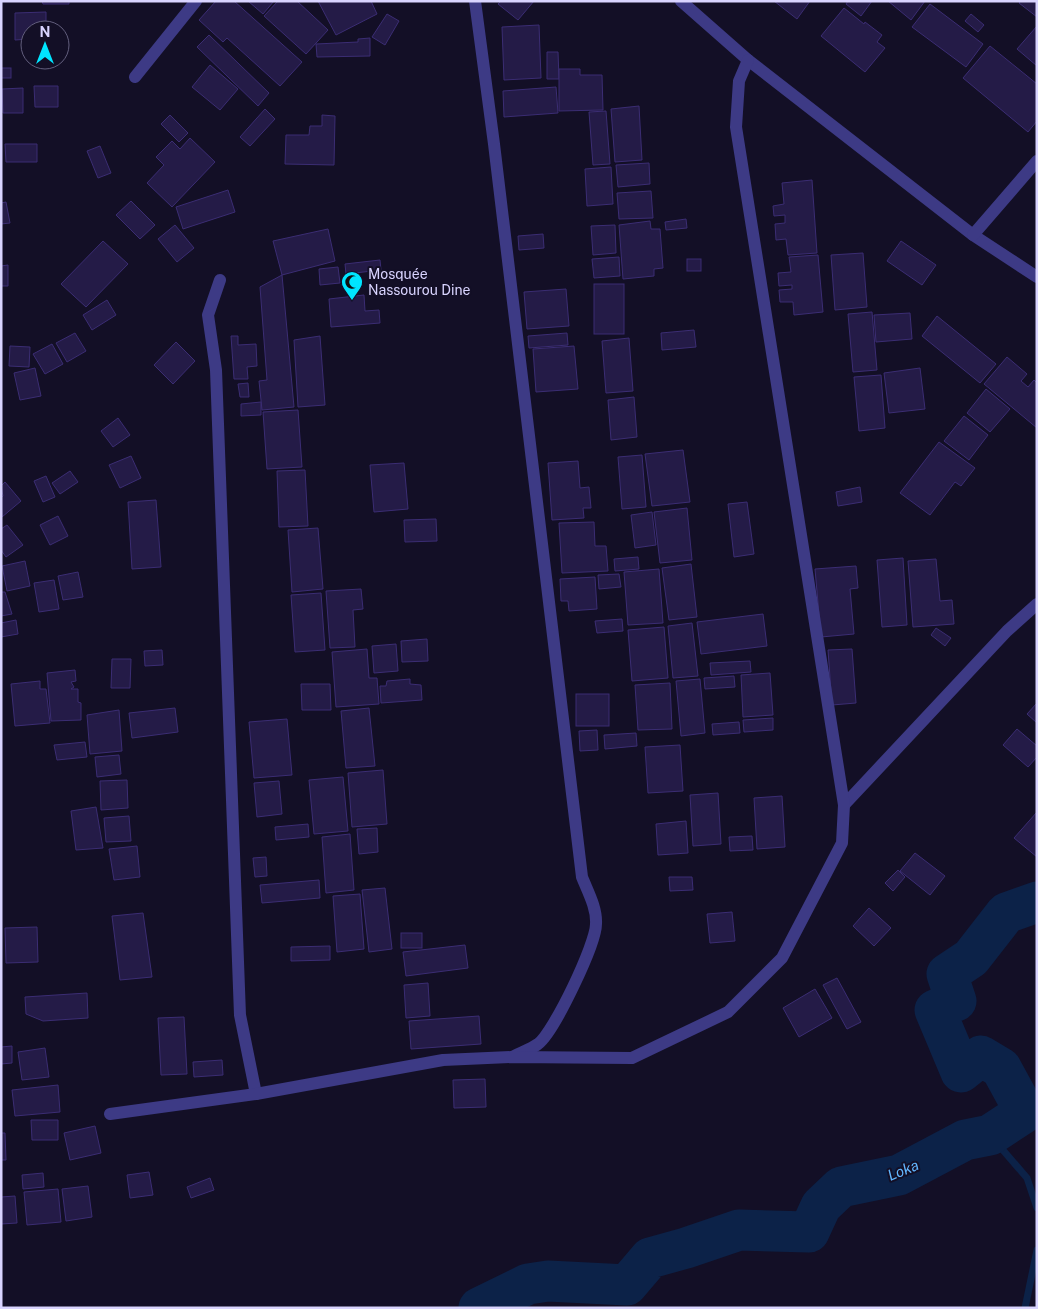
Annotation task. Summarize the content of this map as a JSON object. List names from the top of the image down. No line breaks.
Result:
{"water":["Loka"],"places":{"mosque":["Mosquée Nassourou Dine"]},"north":"top"}
